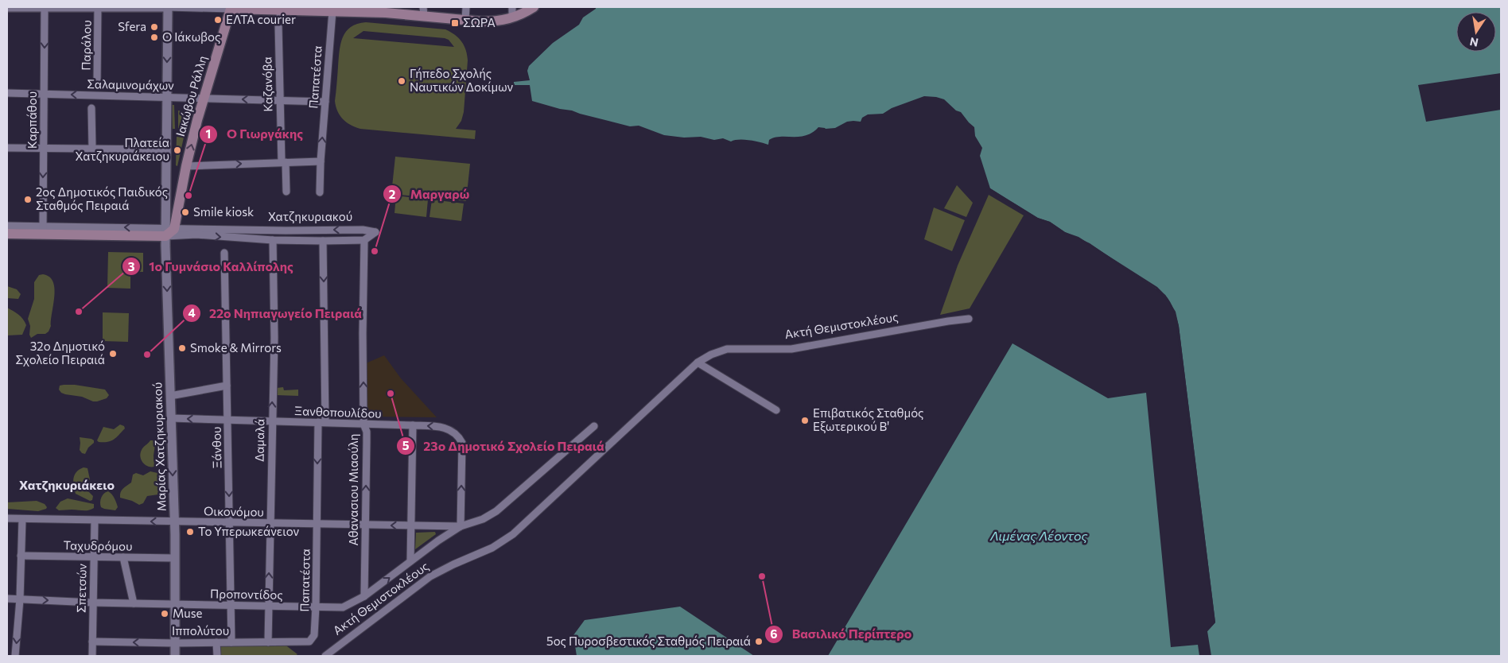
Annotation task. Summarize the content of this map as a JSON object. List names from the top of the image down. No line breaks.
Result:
{"streets":{"main road":["Ιακώβου Ράλλη","Χατζηκυριακού"],"street":["Παράλου","Παπατέστα","Καζανόβα","Σαλαμινομάχων","Καρπάθου","Ακτή Θεμιστοκλέους","Ξανθοπουλίδου","Δαμαλά","Μαρίας Χατζηκυριακού","Ξάνθου","Αθανασιου Μιαούλη","Οικονόμου","Ταχυδρόμου","Σπετσών","Προποντίδος","Ιππολύτου"]},"crossings":[["Παπατέστα","Σαλαμινομάχων"],["Παπατέστα","Χατζηκυριακού"],["Παπατέστα","Ξανθοπουλίδου"],["Παπατέστα","Οικονόμου"],["Παπατέστα","Προποντίδος"],["Παπατέστα","Ιππολύτου"],["Καζανόβα","Σαλαμινομάχων"],["Σαλαμινομάχων","Ιακώβου Ράλλη"],["Σαλαμινομάχων","Καρπάθου"],["Σαλαμινομάχων","Μαρίας Χατζηκυριακού"],["Ιακώβου Ράλλη","Χατζηκυριακού"],["Ιακώβου Ράλλη","Μαρίας Χατζηκυριακού"],["Καρπάθου","Χατζηκυριακού"],["Χατζηκυριακού","Δαμαλά"],["Χατζηκυριακού","Μαρίας Χατζηκυριακού"],["Χατζηκυριακού","Αθανασιου Μιαούλη"],["Ξανθοπουλίδου","Δαμαλά"],["Ξανθοπουλίδου","Μαρίας Χατζηκυριακού"],["Ξανθοπουλίδου","Ξάνθου"],["Ξανθοπουλίδου","Αθανασιου Μιαούλη"],["Ξανθοπουλίδου","Οικονόμου"],["Ξανθοπουλίδου","Προποντίδος"],["Δαμαλά","Οικονόμου"],["Δαμαλά","Προποντίδος"],["Δαμαλά","Ιππολύτου"],["Μαρίας Χατζηκυριακού","Οικονόμου"],["Μαρίας Χατζηκυριακού","Ταχυδρόμου"],["Μαρίας Χατζηκυριακού","Προποντίδος"],["Μαρίας Χατζηκυριακού","Ιππολύτου"],["Ξάνθου","Οικονόμου"],["Ξάνθου","Προποντίδος"],["Ξάνθου","Ιππολύτου"],["Αθανασιου Μιαούλη","Οικονόμου"],["Αθανασιου Μιαούλη","Προποντίδος"],["Οικονόμου","Σπετσών"],["Οικονόμου","Προποντίδος"],["Ταχυδρόμου","Σπετσών"],["Σπετσών","Προποντίδος"],["Σπετσών","Ιππολύτου"]],"one_way":["Καρπάθου","Δαμαλά","Μαρίας Χατζηκυριακού","Ιππολύτου"],"districts":["Χατζηκυριάκειο"],"water":["Λιμένας Λέοντος"],"places":{"other":["ΕΛΤΑ courier","Sfera","Ο Ιάκωβος","Γήπεδο Σχολής Ναυτικών Δοκίμων","Πλατεία Χατζηκυριάκειου","Ο Γιωργάκης","2ος Δημοτικός Παιδικός Σταθμός Πειραιά","Smile kiosk","Μαργαρώ","1ο Γυμνάσιο Καλλίπολης","Smoke & Mirrors","32ο Δημοτικό Σχολείο Πειραιά","22ο Νηπιαγωγείο Πειραιά","23ο Δημοτικό Σχολείο Πειραιά","Επιβατικός Σταθμός Εξωτερικού Β'","Το Υπερωκεάνειον","Βασιλικό Περίπτερο","Muse","5ος Πυροσβεστικός Σταθμός Πειραιά"],"transit":["ΣΩΡΑ"]},"north":"bottom"}
